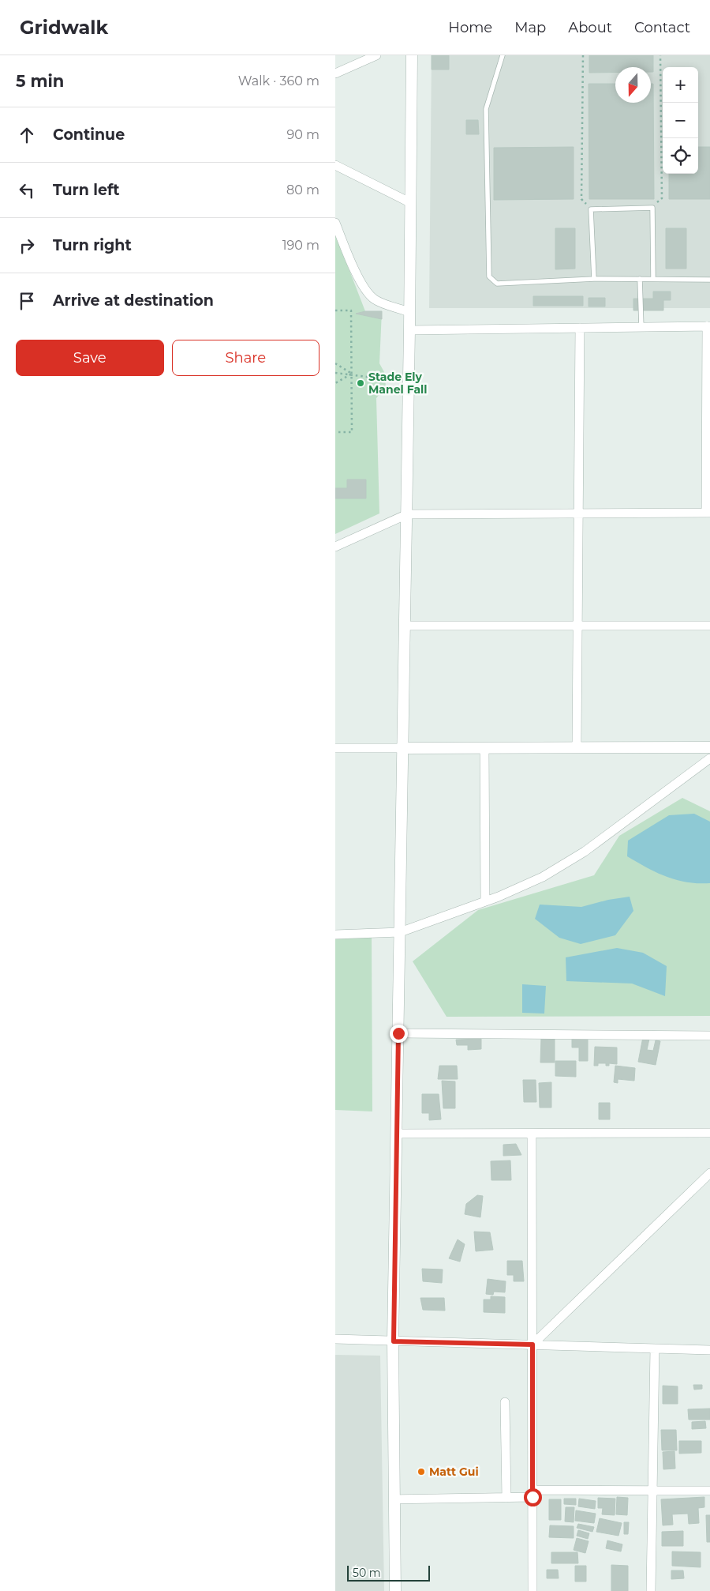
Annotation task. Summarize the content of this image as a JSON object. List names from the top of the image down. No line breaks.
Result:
{"places":["Stade Ely Manel Fall","Matt Gui"],"scale_bar":"50 m","north":"bottom","page":{"header":"Gridwalk","nav":["Home","Map","About","Contact"],"heading":["5 min","Walk · 360 m"],"map_buttons":["+","−"],"list":[["Continue","90 m"],["Turn left","80 m"],["Turn right","190 m"],"Arrive at destination"],"buttons":["Save","Share"],"scale":"50 m"}}
